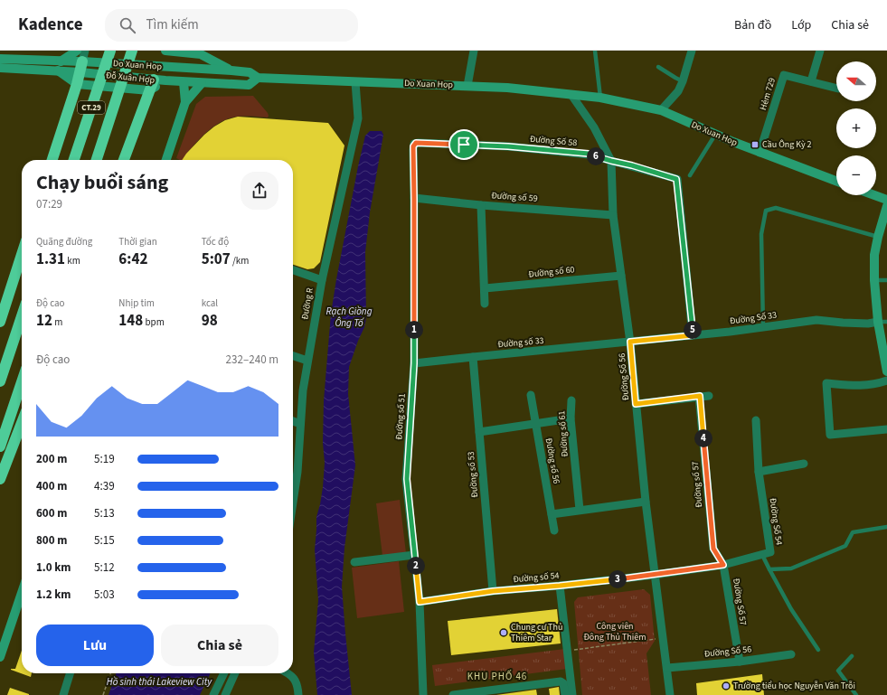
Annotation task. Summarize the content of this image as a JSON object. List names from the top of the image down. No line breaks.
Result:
{"streets":{"highway":["CT.29"],"main road":["Do Xuan Hop","Đỗ Xuân Hợp"],"street":["Hẻm 729","Đường Số 58","Đường số 59","Đường số 60","Đường R","Đường Số 33","Đường số 33","Đường Số 56","Đường số 51","Đường số 61","Đường số 56","Đường số 53","Đường số 57","Đường Số 54","Đường số 54","Đường Số 57"]},"crossings":[["Do Xuan Hop","Đỗ Xuân Hợp"],["Do Xuan Hop","Hẻm 729"],["Do Xuan Hop","Đường R"],["Do Xuan Hop","Đường Số 56"],["Đường Số 58","Đường Số 33"],["Đường Số 58","Đường Số 56"],["Đường Số 58","Đường số 51"],["Đường số 59","Đường Số 56"],["Đường số 59","Đường số 51"],["Đường số 60","Đường Số 56"],["Đường Số 33","Đường số 33"],["Đường Số 33","Đường Số 56"],["Đường số 33","Đường Số 56"],["Đường số 33","Đường số 51"],["Đường số 33","Đường số 53"],["Đường Số 56","Đường số 54"],["Đường Số 56","Đường Số 57"],["Đường số 51","Đường số 54"],["Đường số 53","Đường số 54"],["Đường số 57","Đường Số 57"]],"districts":["KHU PHỐ 46"],"water":["Rạch Giồng Ông Tố","Hồ sinh thái Lakeview City"],"parks":["Công viên Đông Thủ Thiêm"],"places":{"transit":["Cầu Ông Kỳ 2"],"other":["Chung cư Thủ Thiêm Star","Trường tiểu học Nguyễn Văn Trỗi"]},"north":"left","page":{"header":"Kadence","search":"Tìm kiếm","nav":["Bản đồ","Lớp","Chia sẻ"],"map_buttons":["+","−"],"pins":["6","1","5","4","2","3"],"heading":["Chạy buổi sáng","07:29"],"stats":[["Quãng đường","1.31 km"],["Thời gian","6:42"],["Tốc độ","5:07 /km"],["Độ cao","12 m"],["Nhịp tim","148 bpm"],["kcal","98"]],"chart":["Độ cao","232–240 m"],"list":[{"name":"200 m","note":"5:19"},{"name":"400 m","note":"4:39"},{"name":"600 m","note":"5:13"},{"name":"800 m","note":"5:15"},{"name":"1.0 km","note":"5:12"},{"name":"1.2 km","note":"5:03"}],"buttons":["Lưu","Chia sẻ"]}}
